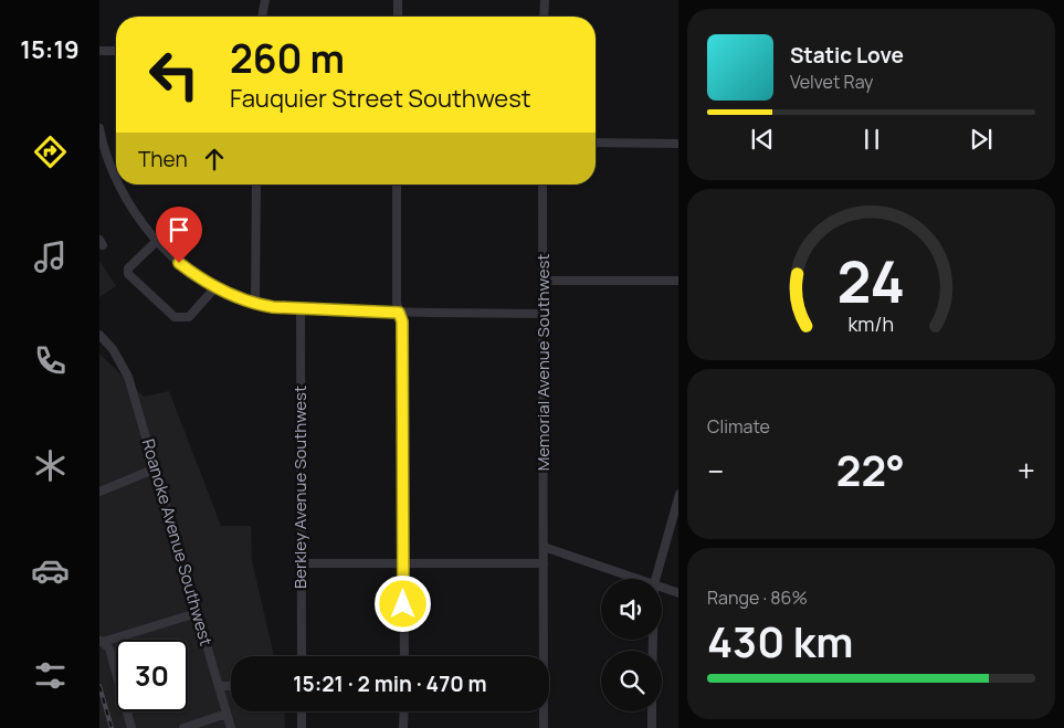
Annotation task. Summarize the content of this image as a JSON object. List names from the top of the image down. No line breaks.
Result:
{"streets":{"street":["Memorial Avenue Southwest","Berkley Avenue Southwest","Roanoke Avenue Southwest"]},"page":{"tabs":"15:19","turn":["260 m","Fauquier Street Southwest"],"song":["Static Love","Velvet Ray"],"then":"Then","tile":["Climate",["Range · 86%","430 km"]],"heat":["−","22°","+"],"limit":"30","trip":"15:21 · 2 min · 470 m","gauge":["24","km/h"]}}
